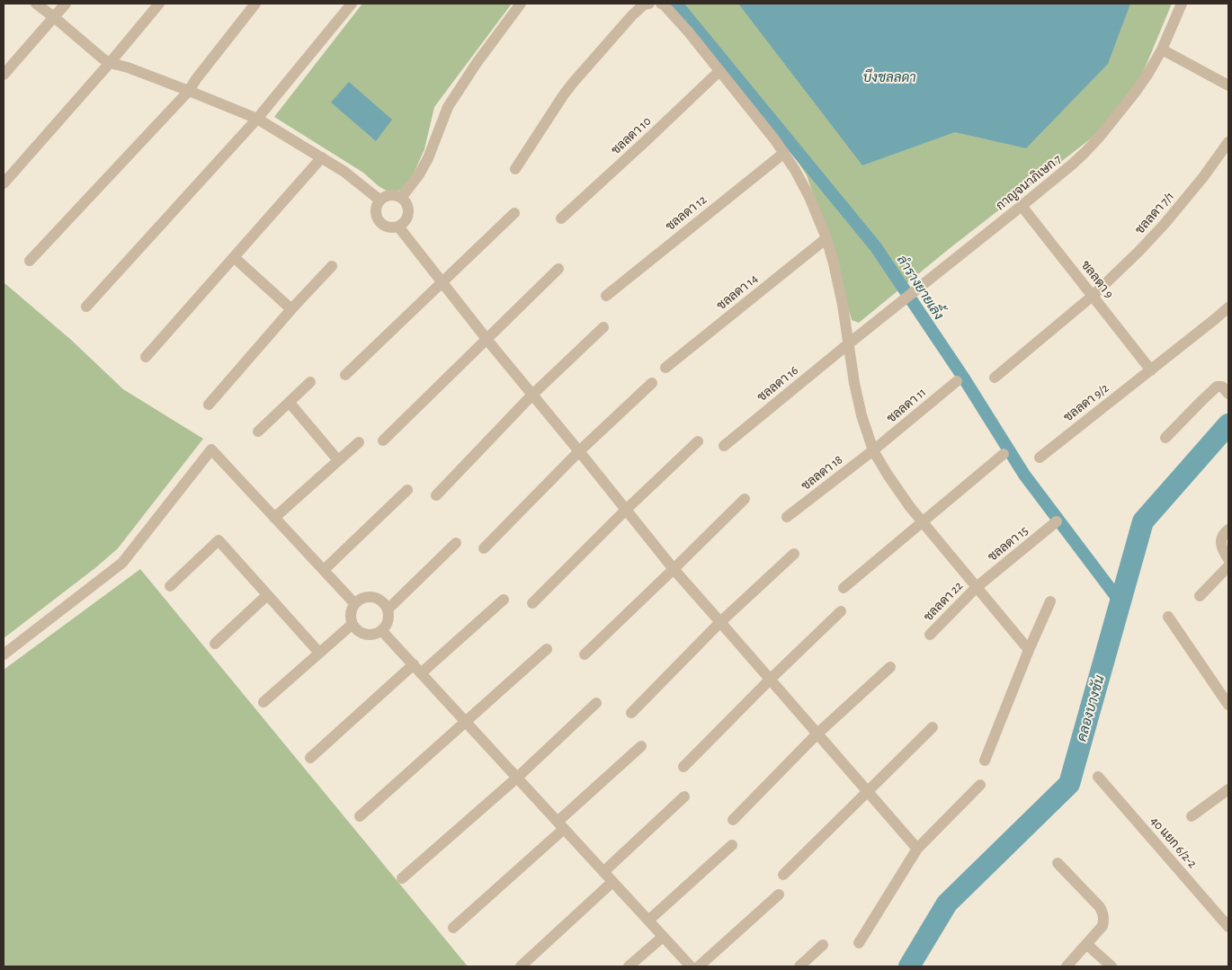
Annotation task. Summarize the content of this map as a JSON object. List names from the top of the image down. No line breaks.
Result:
{"streets":{"street":["ชลลดา 10","กาญจนาภิเษก 7","ชลลดา 12","ชลลดา 7/1","ชลลดา 9","ชลลดา 14","ชลลดา 16","ชลลดา 9/2","ชลลดา 11","ชลลดา 18","ชลลดา 15","ชลลดา 22","40 แยก 6/2-2"]},"crossings":[["กาญจนาภิเษก 7","ชลลดา 9"],["กาญจนาภิเษก 7","ชลลดา 16"],["ชลลดา 7/1","ชลลดา 9"],["ชลลดา 9","ชลลดา 9/2"],["ชลลดา 11","ชลลดา 18"],["ชลลดา 15","ชลลดา 22"]],"water":["บึงชลลดา","ลำรางยายเลิ้ง","คลองบางชัน"]}
